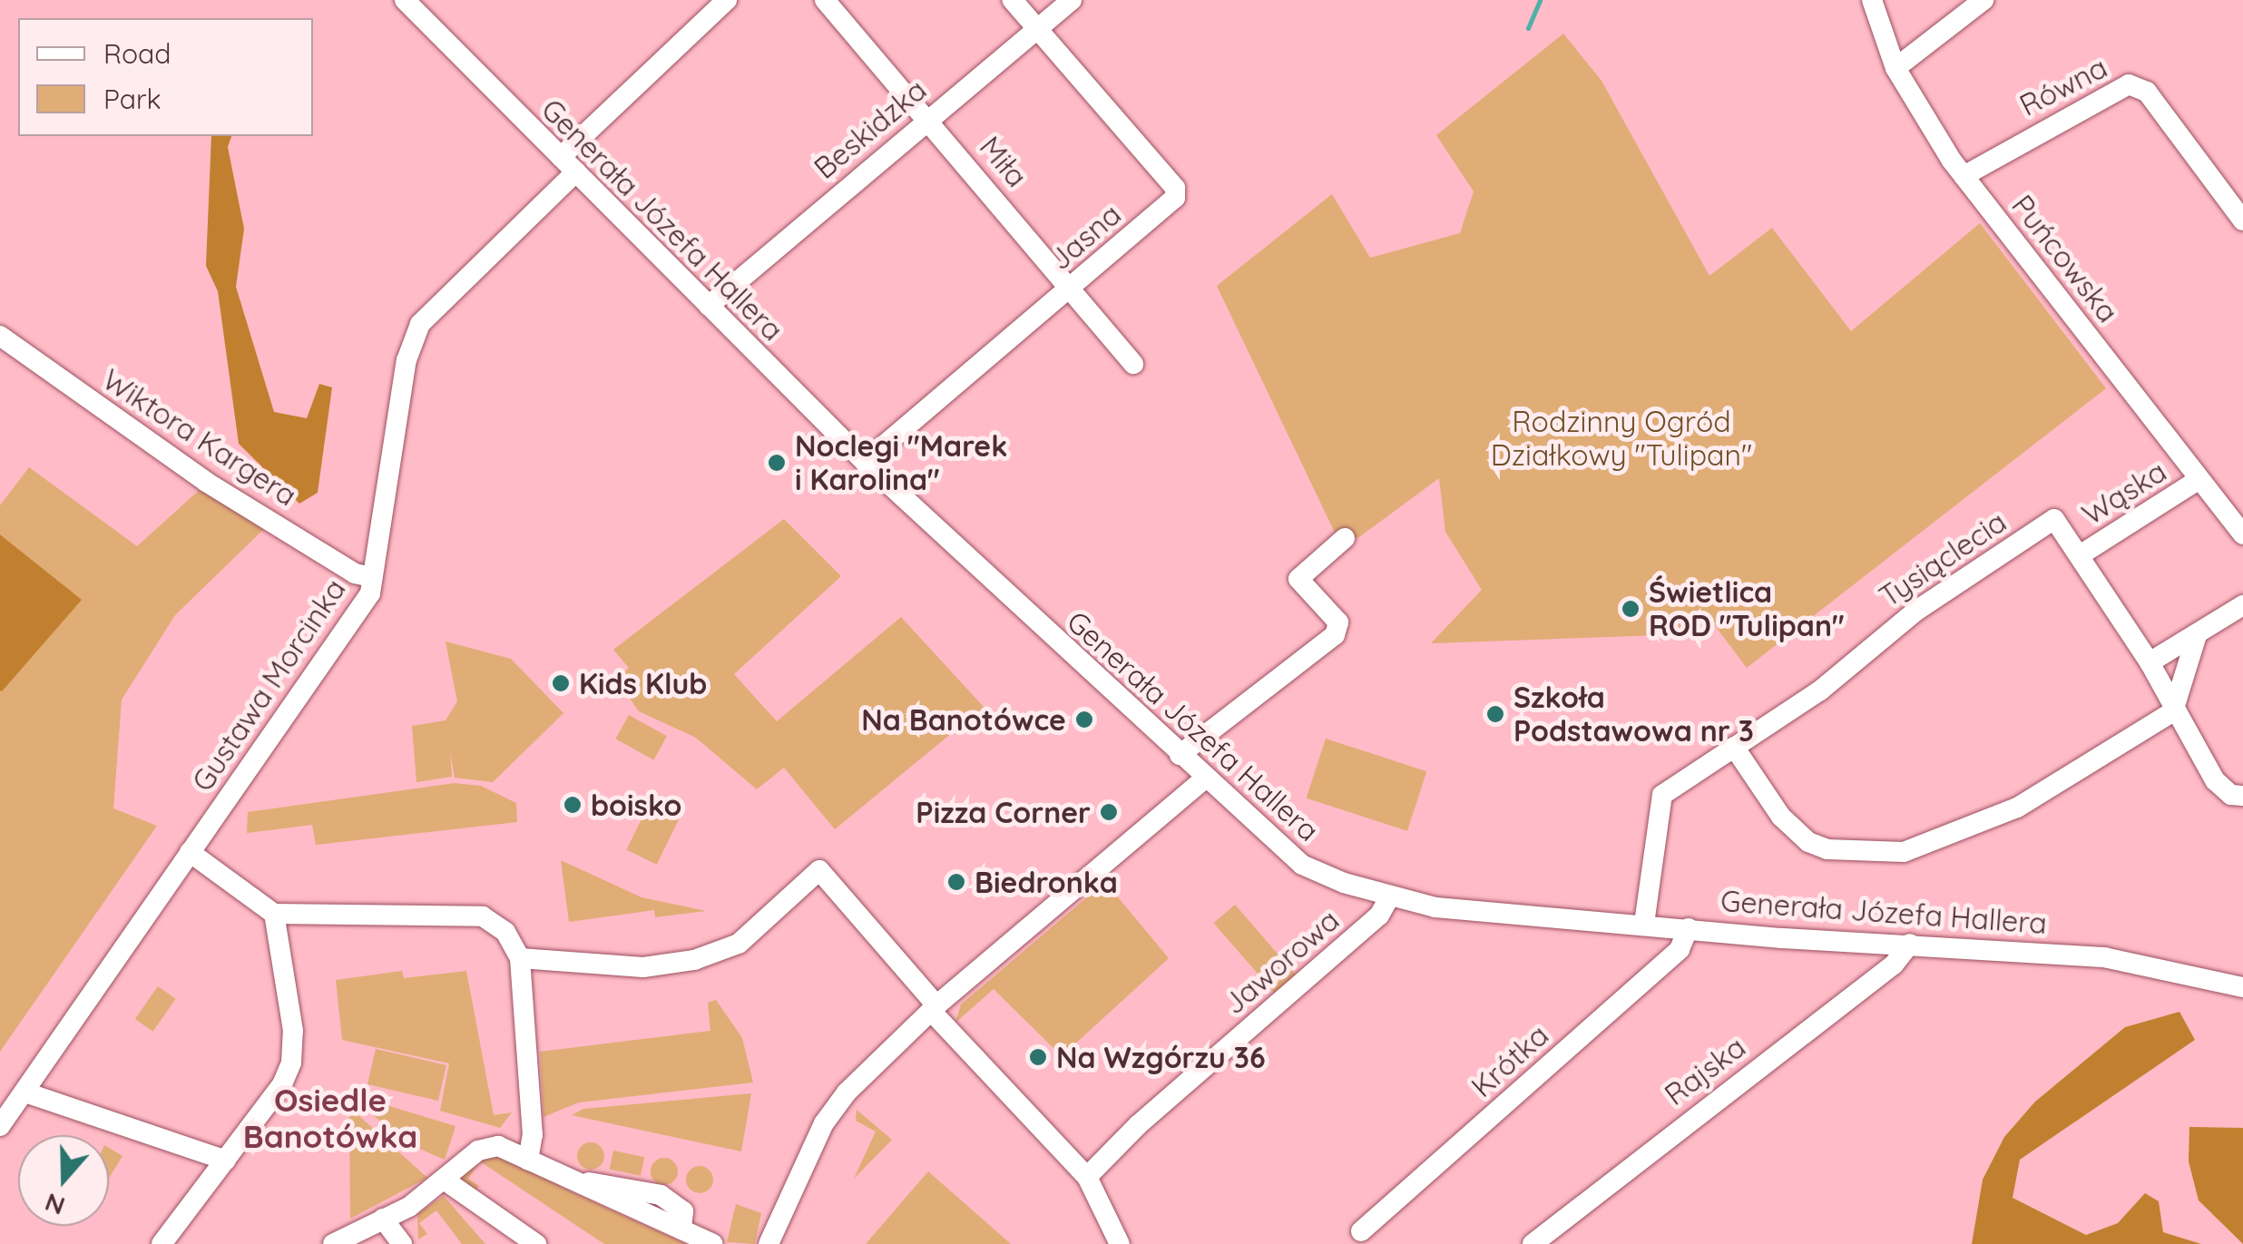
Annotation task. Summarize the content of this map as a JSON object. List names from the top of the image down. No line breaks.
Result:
{"streets":{"street":["Równa","Beskidzka","Miła","Generała Józefa Hallera","Jasna","Puńcowska","Wiktora Kargera","Wąska","Tysiąclecia","Gustawa Morcinka","Jaworowa","Krótka","Rajska"]},"crossings":[["Równa","Puńcowska"],["Beskidzka","Miła"],["Beskidzka","Generała Józefa Hallera"],["Beskidzka","Jasna"],["Miła","Jasna"],["Generała Józefa Hallera","Jasna"],["Generała Józefa Hallera","Tysiąclecia"],["Generała Józefa Hallera","Gustawa Morcinka"],["Generała Józefa Hallera","Jaworowa"],["Generała Józefa Hallera","Krótka"],["Generała Józefa Hallera","Rajska"],["Puńcowska","Wąska"],["Wiktora Kargera","Gustawa Morcinka"],["Wąska","Tysiąclecia"]],"districts":["Osiedle Banotówka"],"parks":["Rodzinny Ogród Działkowy \"Tulipan\""],"places":["Noclegi \"Marek i Karolina\"","Świetlica ROD \"Tulipan\"","Kids Klub","Szkoła Podstawowa nr 3","Na Banotówce","boisko","Pizza Corner","Biedronka","Na Wzgórzu 36"],"legend":["Road","Park"],"north":"bottom"}
